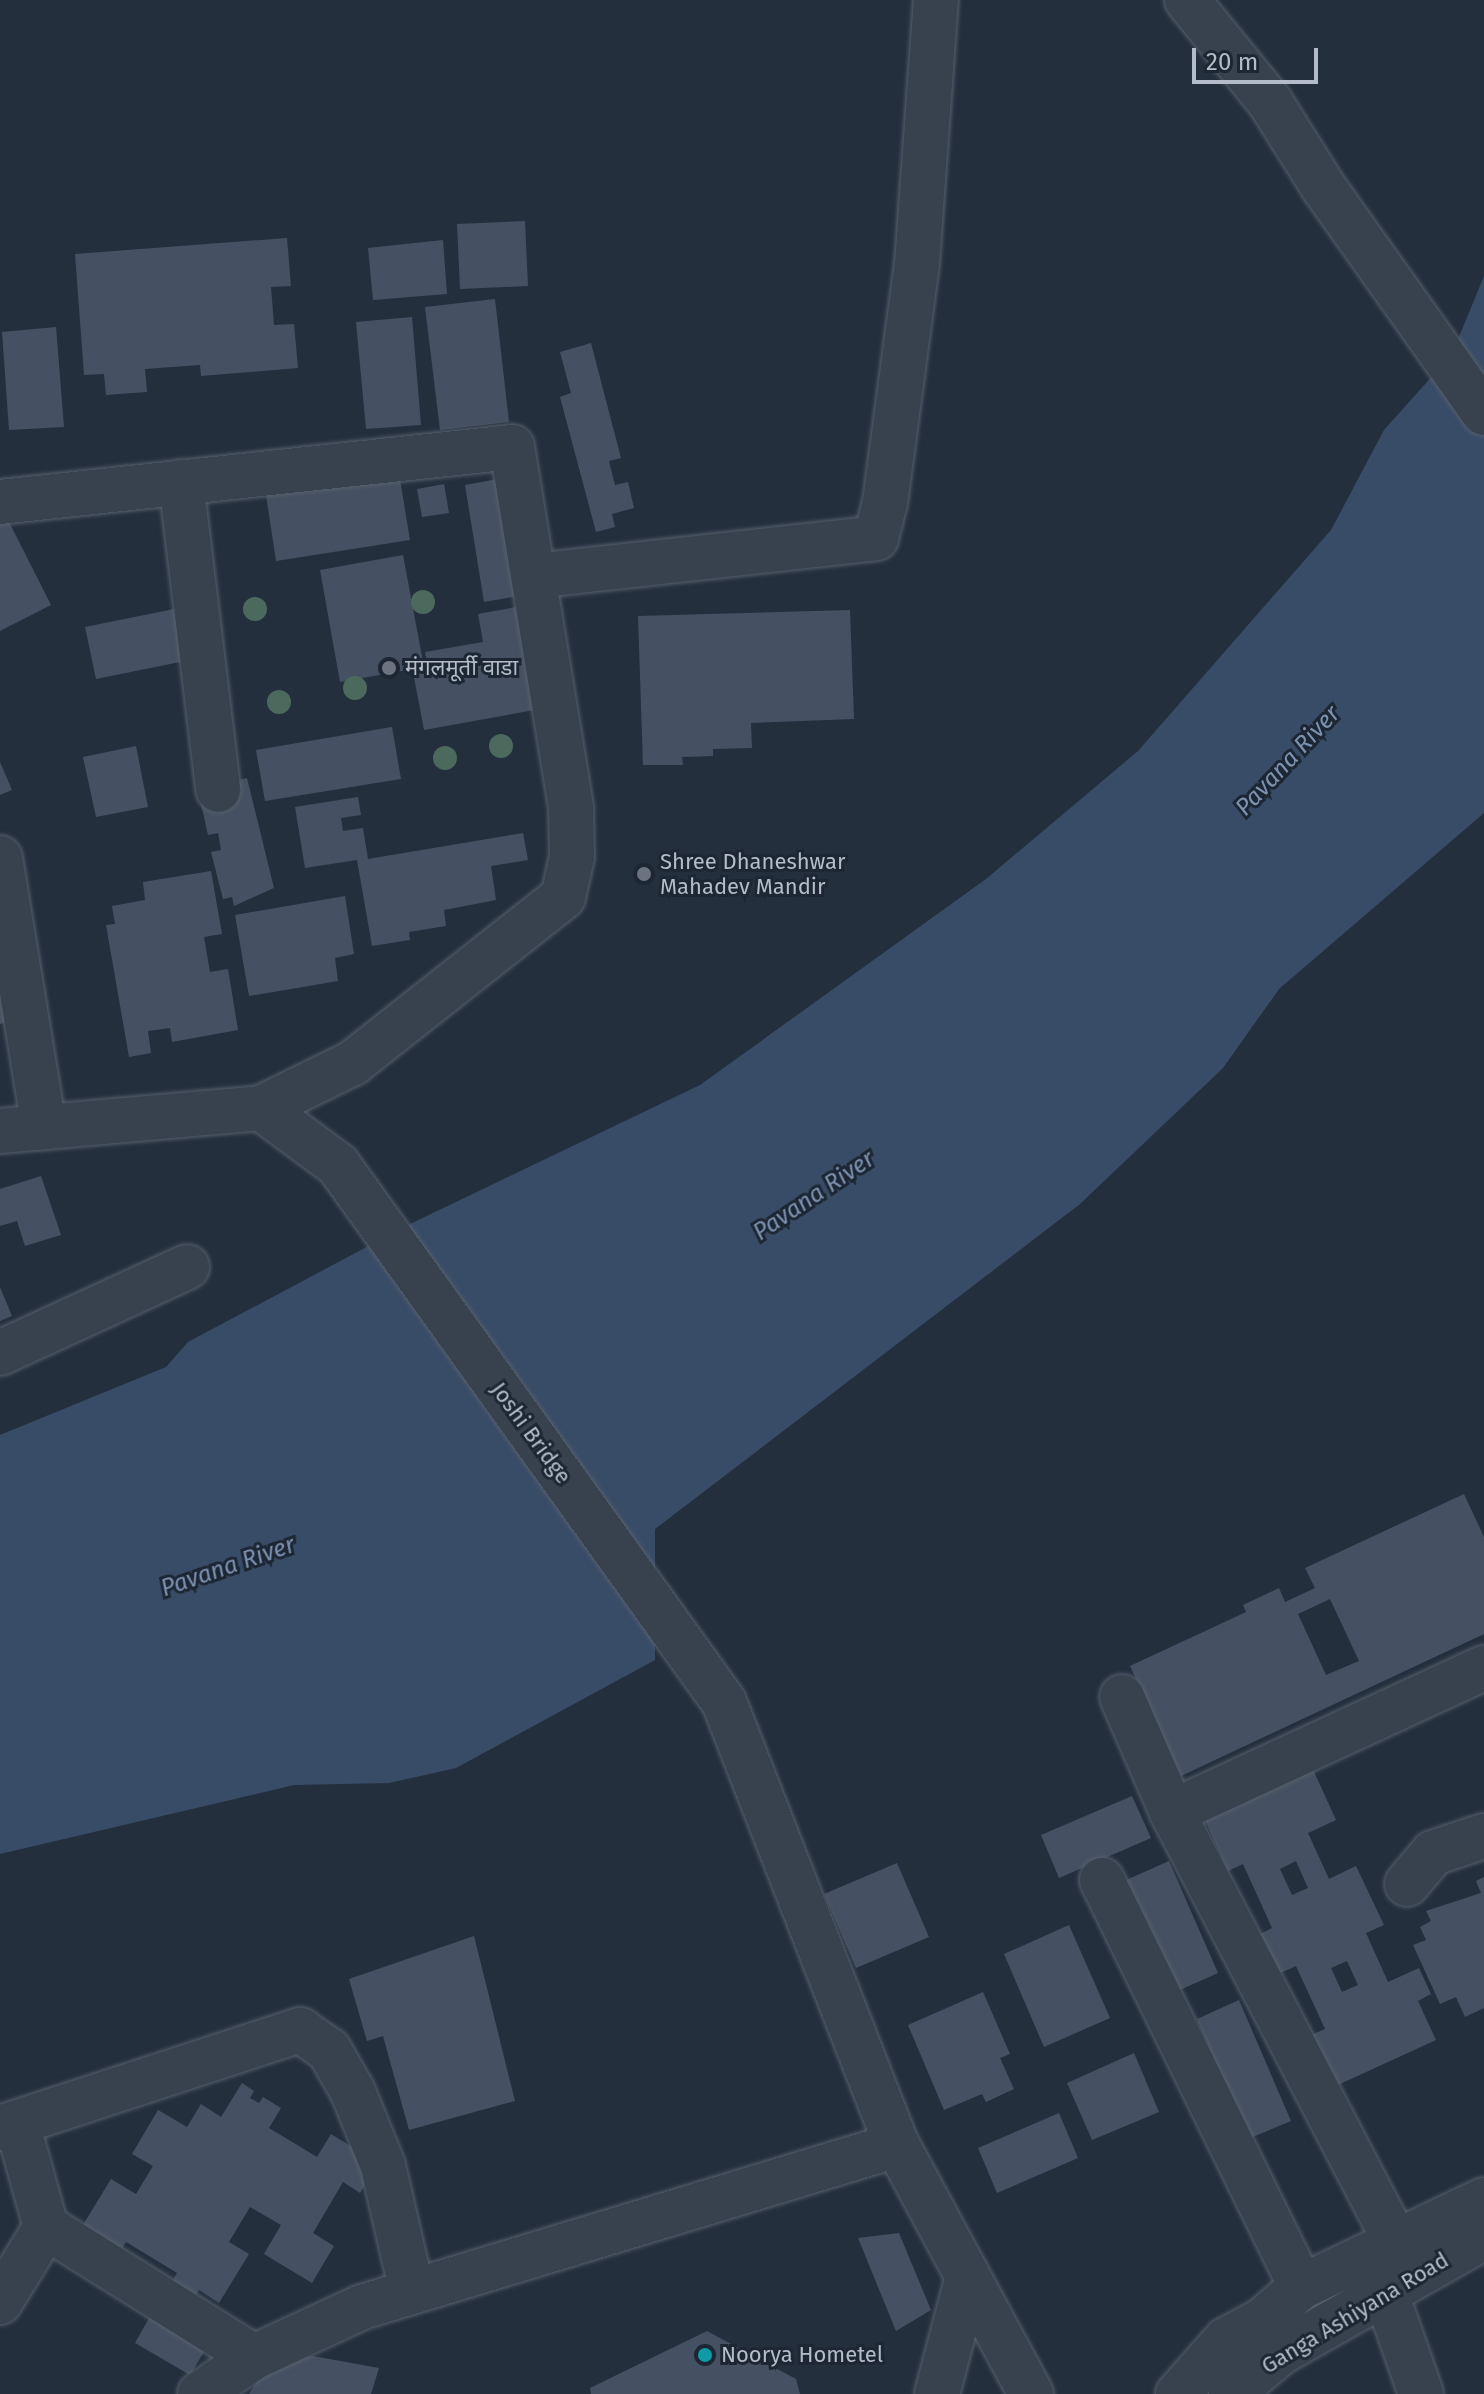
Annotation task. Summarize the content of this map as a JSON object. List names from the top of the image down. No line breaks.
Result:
{"streets":{"street":["Joshi Bridge","Ganga Ashiyana Road"]},"water":["Pavana River"],"places":["मंगलमूर्ती वाडा","Shree Dhaneshwar Mahadev Mandir","Noorya Hometel"],"scale_bar":"20 m"}
